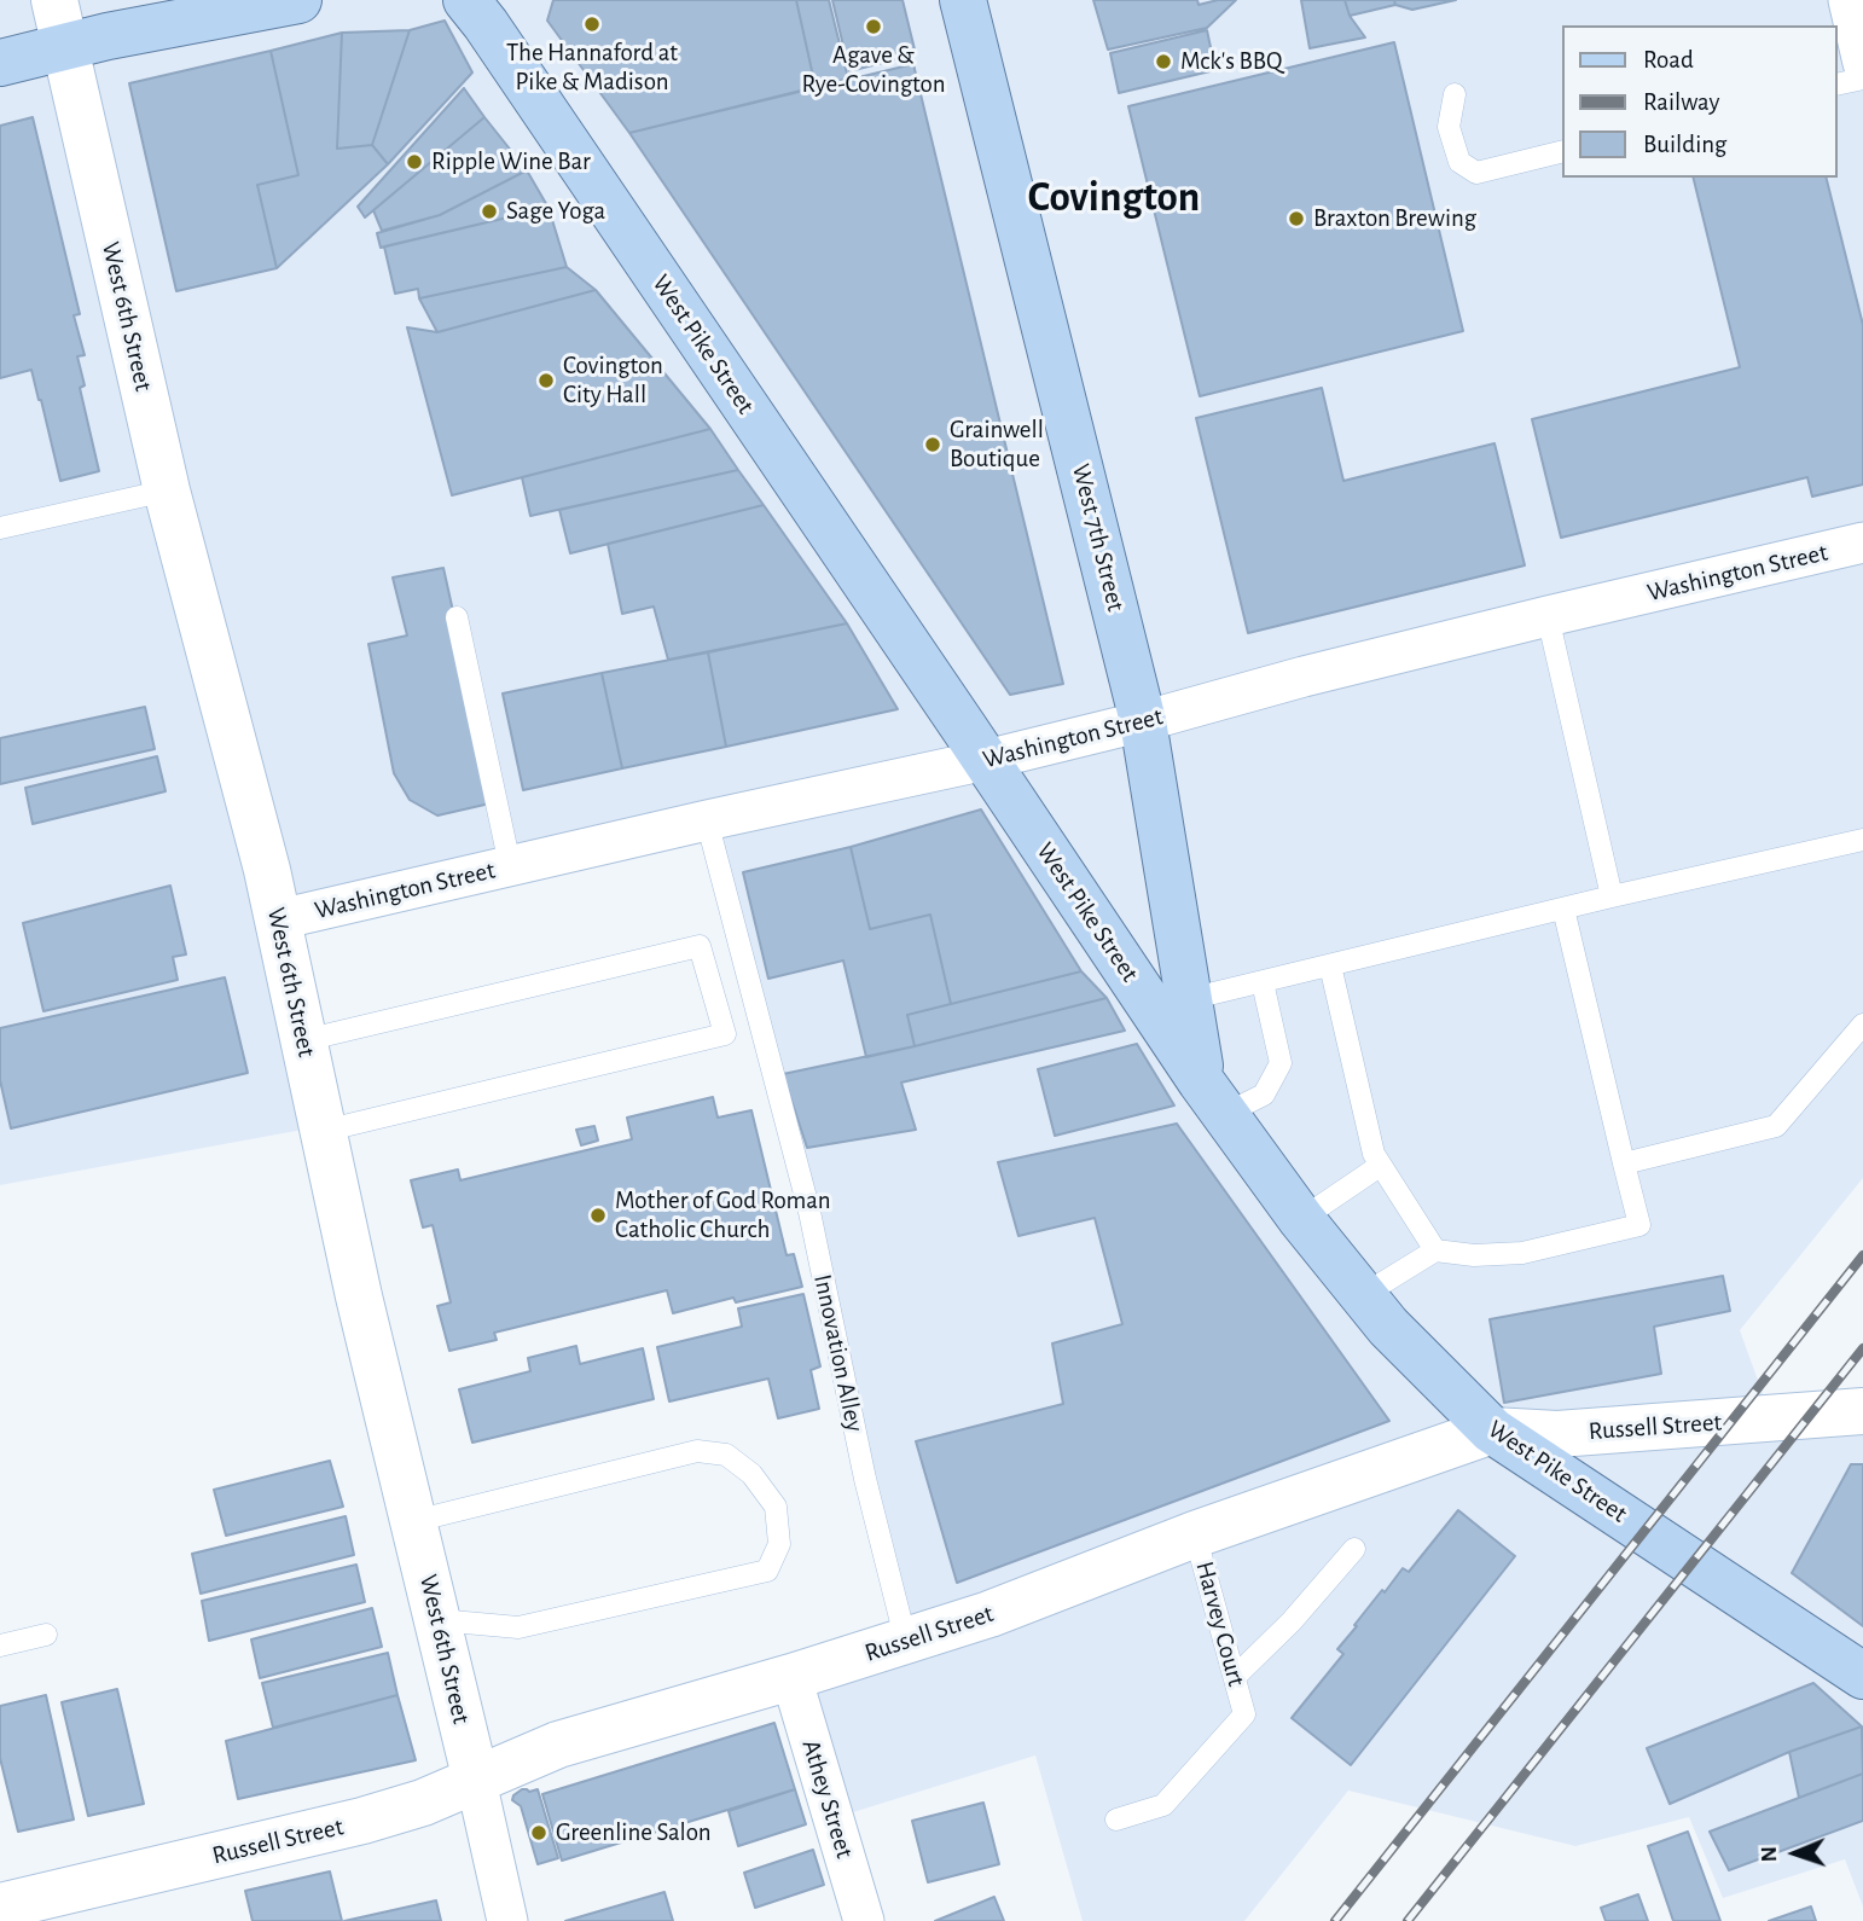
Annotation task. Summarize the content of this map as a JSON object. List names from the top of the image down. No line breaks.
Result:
{"streets":{"main road":["West Pike Street","West 7th Street"],"street":["West 6th Street","Washington Street","Russell Street","Athey Street"],"lane":["Innovation Alley","Harvey Court"]},"crossings":[["West 6th Street","Washington Street"],["West 6th Street","Russell Street"],["West Pike Street","West 7th Street"],["West Pike Street","Washington Street"],["West Pike Street","Russell Street"],["West 7th Street","Washington Street"],["Washington Street","Innovation Alley"],["Innovation Alley","Russell Street"],["Russell Street","Harvey Court"],["Russell Street","Athey Street"]],"districts":["Covington"],"places":["The Hannaford at Pike & Madison","Agave & Rye-Covington","Mck's BBQ","Ripple Wine Bar","Sage Yoga","Braxton Brewing","Covington City Hall","Grainwell Boutique","Mother of God Roman Catholic Church","Greenline Salon"],"legend":["Road","Railway","Building"],"north":"left"}
